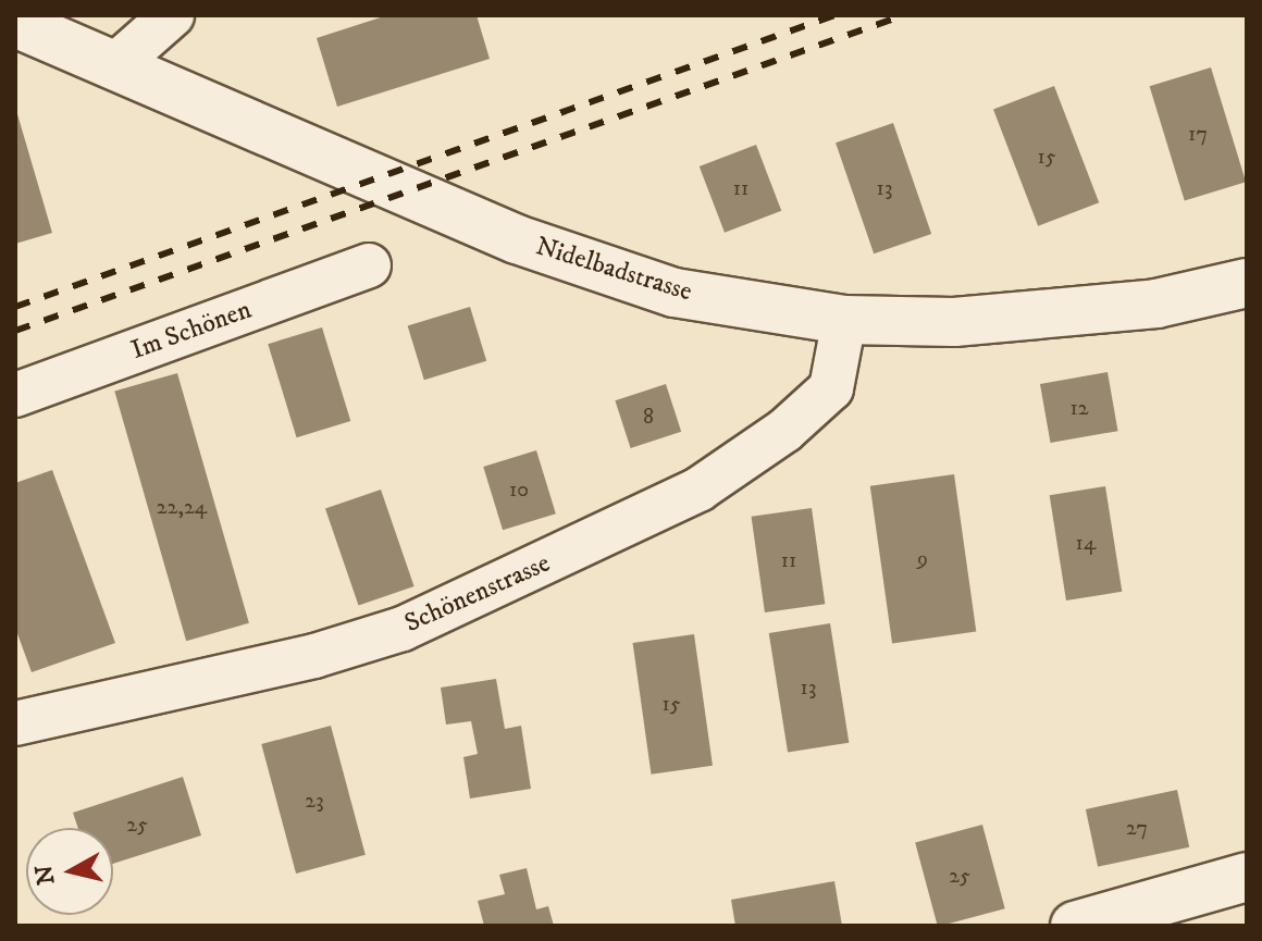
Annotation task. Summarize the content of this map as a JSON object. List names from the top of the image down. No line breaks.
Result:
{"streets":{"main road":["Nidelbadstrasse"],"street":["Im Schönen","Schönenstrasse"]},"crossings":[["Nidelbadstrasse","Schönenstrasse"]],"house_numbers":["17","15","11","13","12","8","10","22,24","14","9","11","13","15","23","25","27","25"],"north":"left"}
